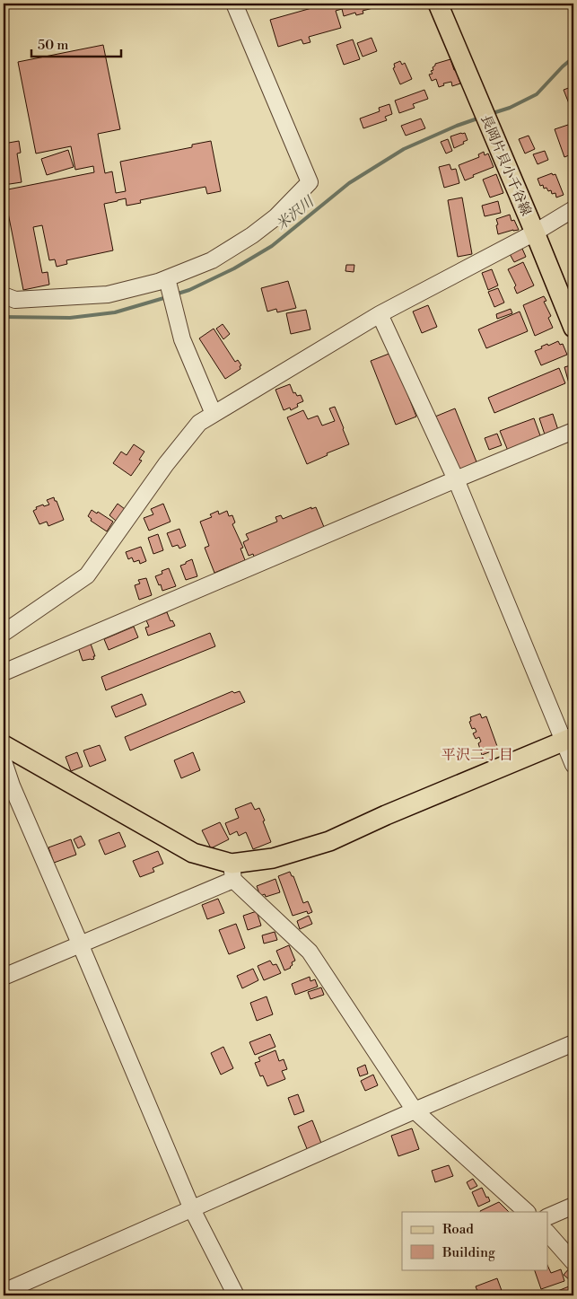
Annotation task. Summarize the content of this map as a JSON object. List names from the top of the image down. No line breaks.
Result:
{"streets":{"main road":["長岡片貝小千谷線"]},"districts":["平沢二丁目"],"water":["米沢川"],"legend":["Road","Building"],"scale_bar":"50 m"}
